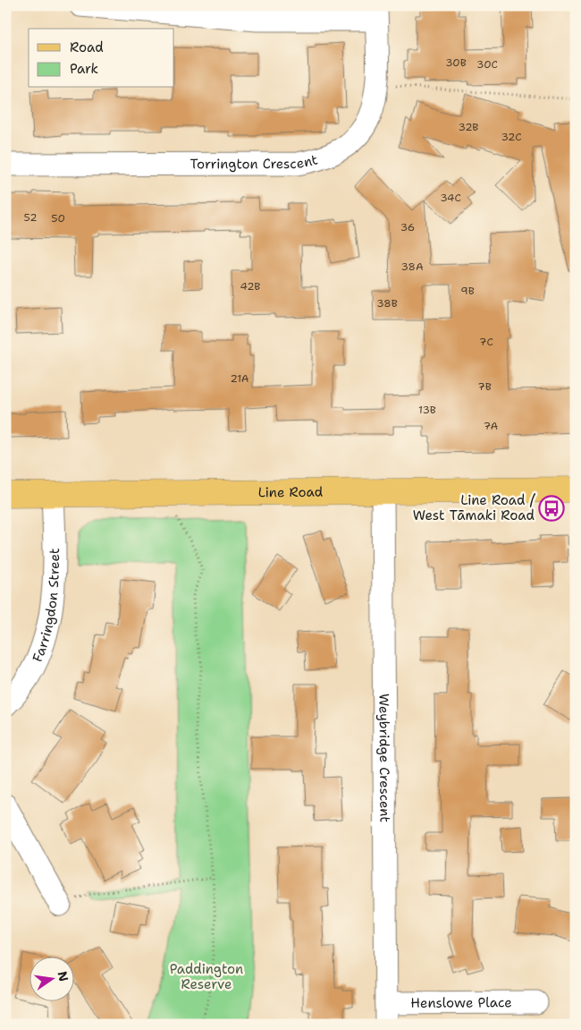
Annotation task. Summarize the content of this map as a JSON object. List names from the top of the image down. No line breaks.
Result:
{"streets":{"main road":["Line Road"],"street":["Torrington Crescent","Farringdon Street","Weybridge Crescent","Henslowe Place"]},"crossings":[["Line Road","Farringdon Street"],["Line Road","Weybridge Crescent"],["Weybridge Crescent","Henslowe Place"]],"parks":["Paddington Reserve"],"places":{"bus stop":["Line Road / West Tāmaki Road"]},"house_numbers":["30B","30C","32B","32C","34C","52","50","36","38A","42B","9B","38B","7C","21A","7B","13B","7A"],"legend":["Road","Park"],"north":"right"}
